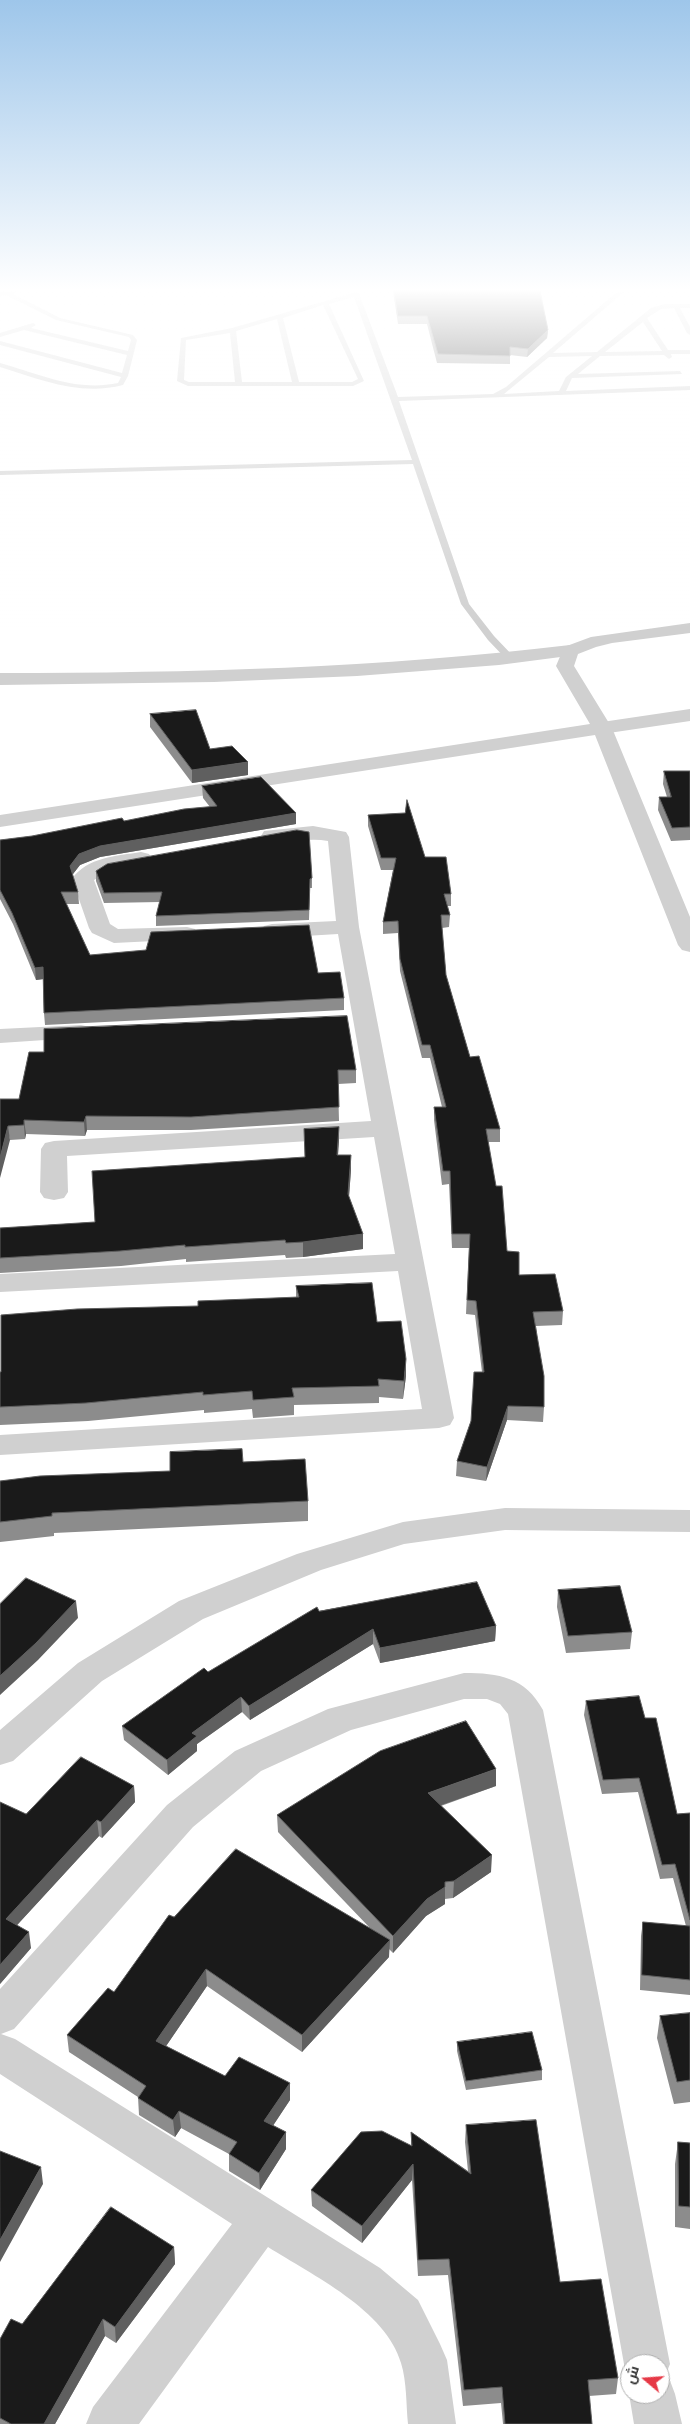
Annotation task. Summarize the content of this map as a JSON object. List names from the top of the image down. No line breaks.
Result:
{"north":"left"}
